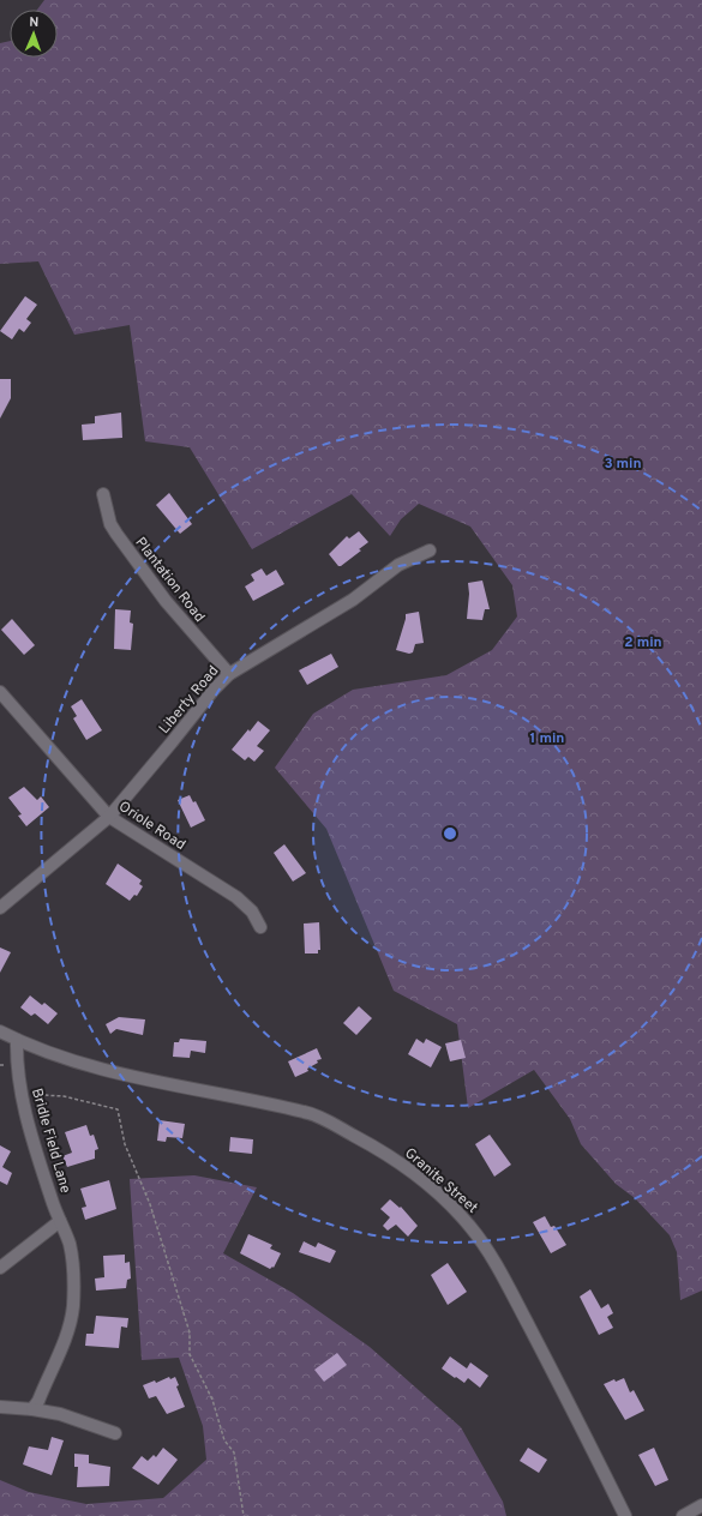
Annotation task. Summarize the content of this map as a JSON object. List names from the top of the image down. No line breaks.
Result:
{"streets":{"street":["Plantation Road","Liberty Road","Oriole Road","Bridle Field Lane","Granite Street"]},"crossings":[["Plantation Road","Liberty Road"],["Liberty Road","Oriole Road"],["Bridle Field Lane","Granite Street"]],"north":"top","rings":["3 min","2 min","1 min"]}
